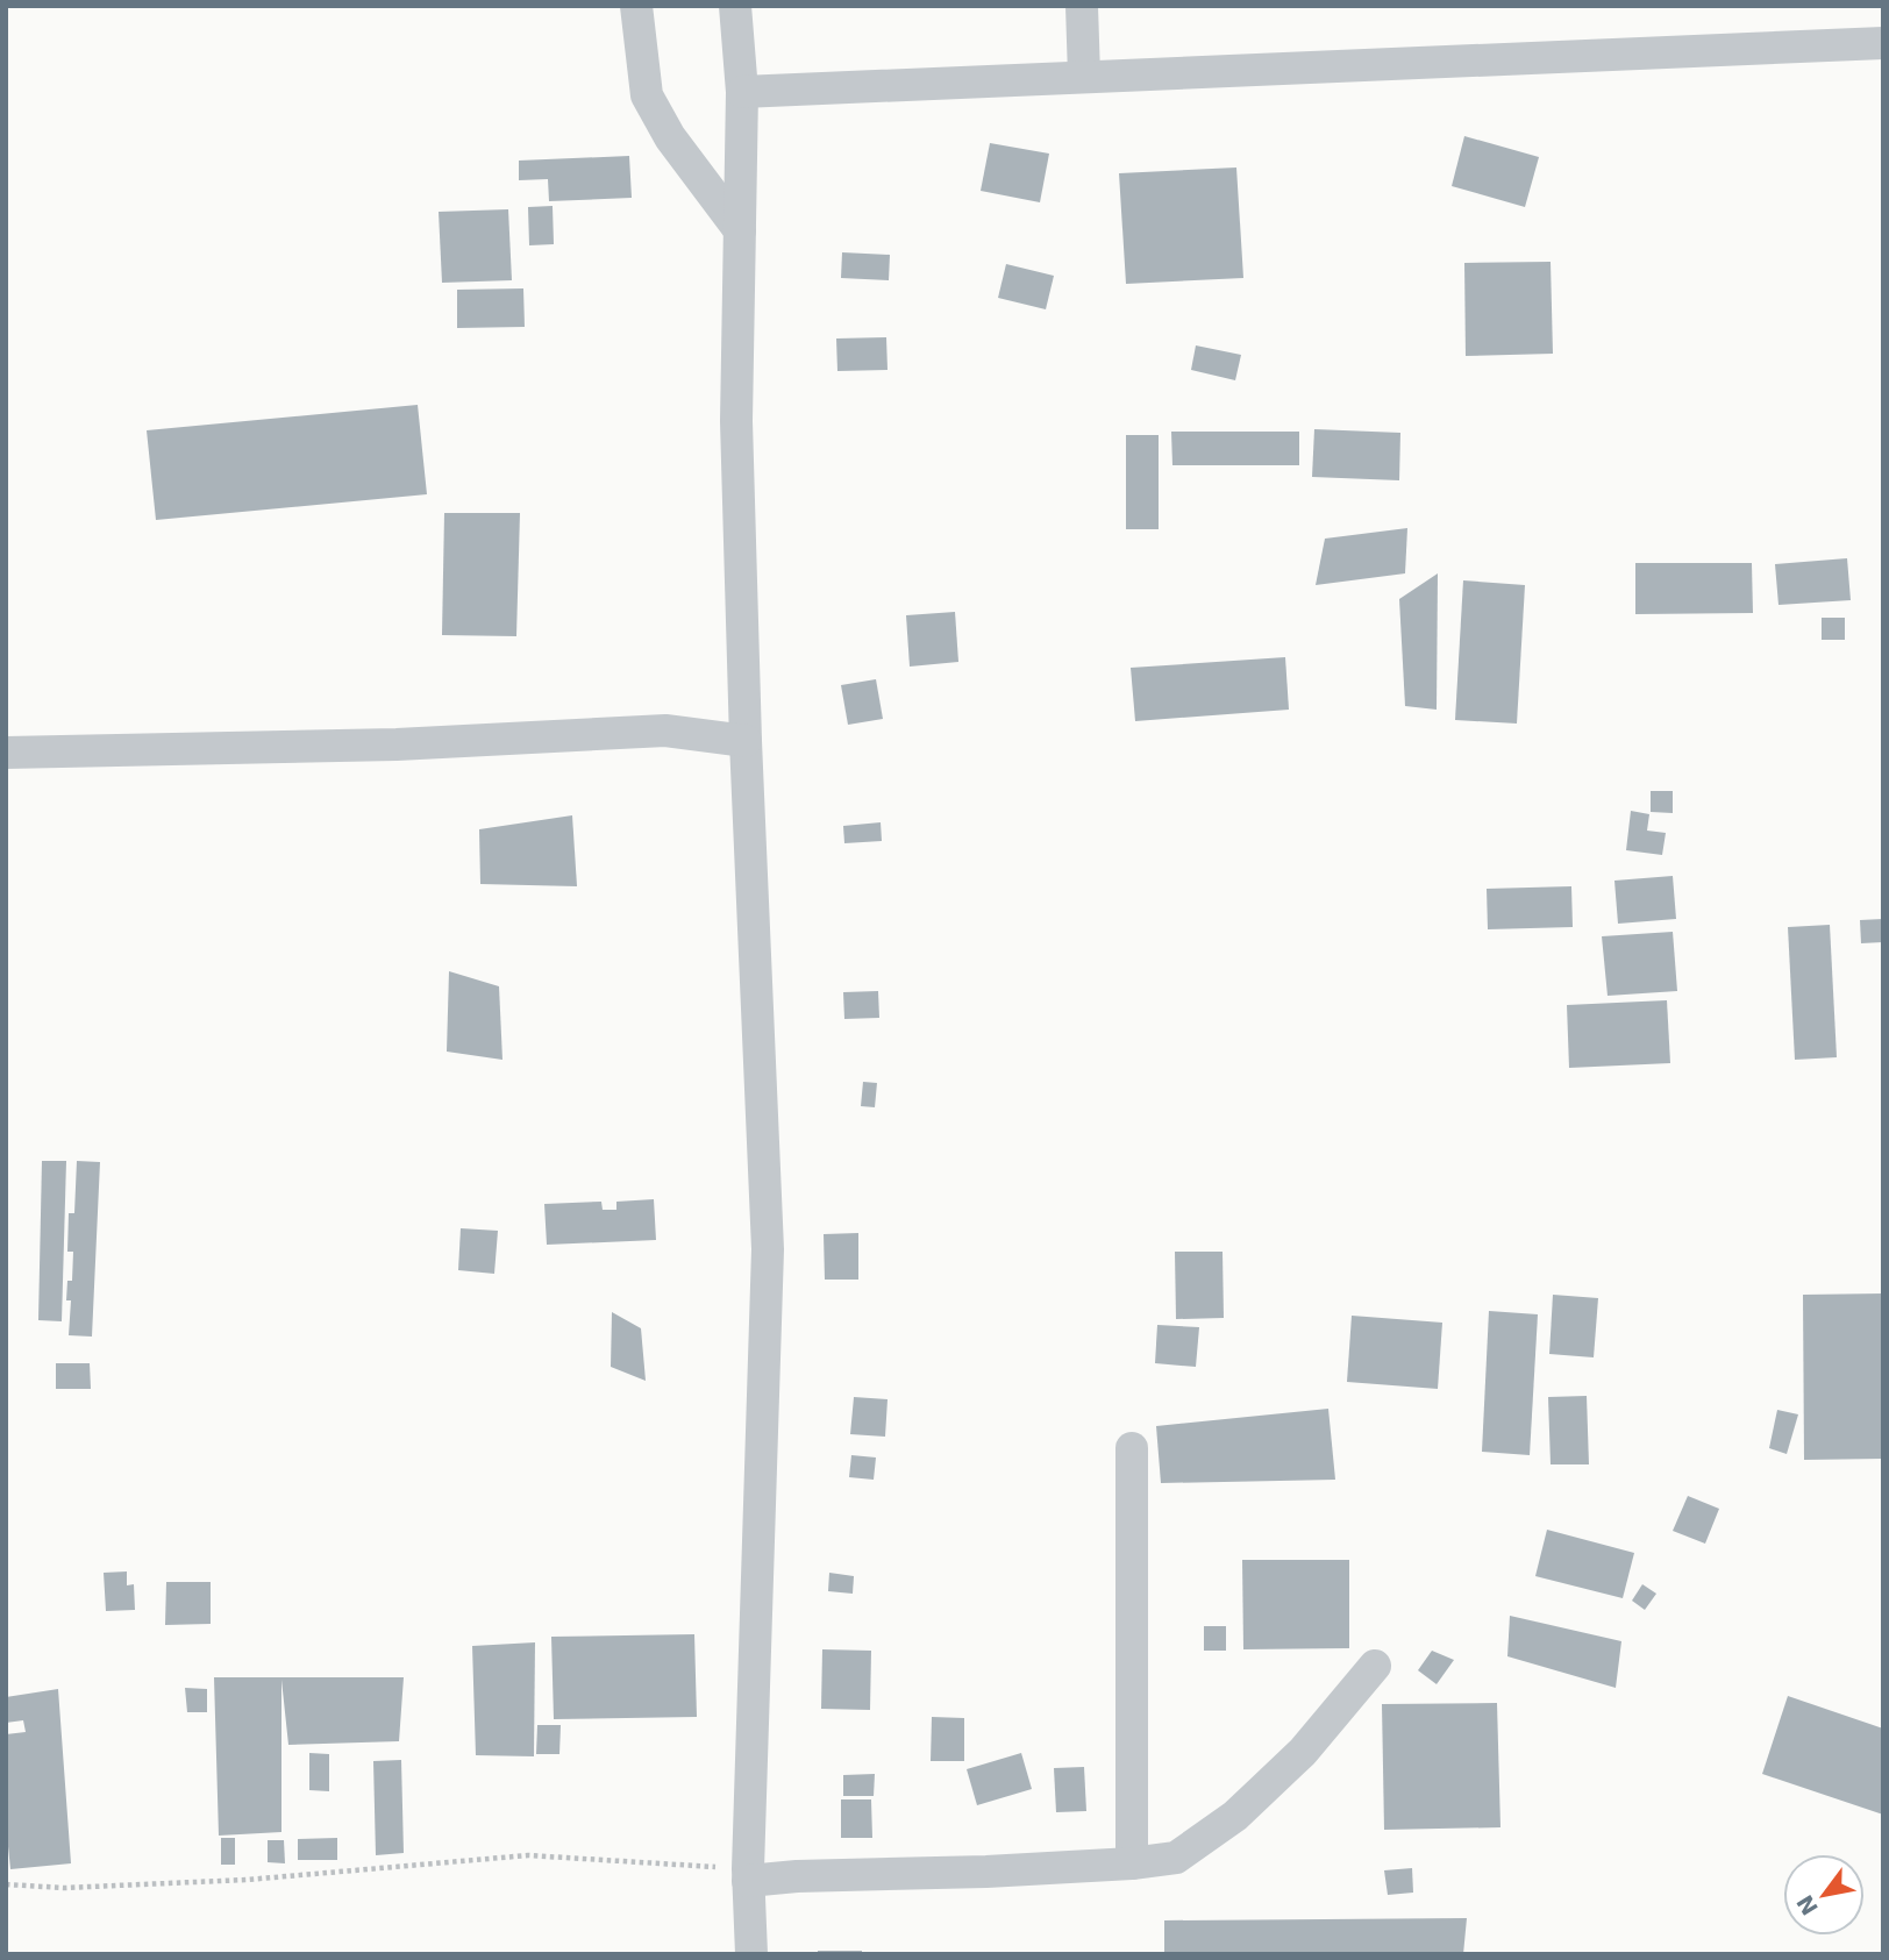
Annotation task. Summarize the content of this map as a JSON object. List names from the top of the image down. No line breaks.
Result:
{"north":"bottom left"}
